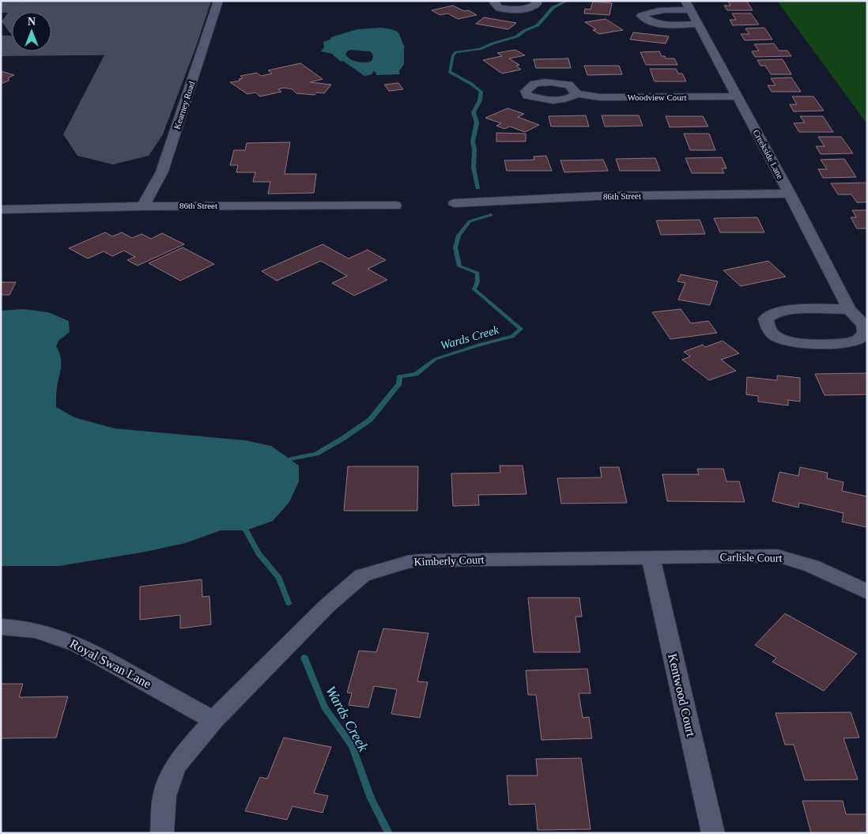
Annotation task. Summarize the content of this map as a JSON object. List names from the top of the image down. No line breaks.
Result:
{"streets":{"street":["Woodview Court","Kearney Road","Creekside Lane","86th Street","Carlisle Court","Kimberly Court","Royal Swan Lane","Kentwood Court"]},"crossings":[["Woodview Court","Creekside Lane"],["Kearney Road","86th Street"],["Creekside Lane","86th Street"],["Carlisle Court","Kimberly Court"],["Carlisle Court","Kentwood Court"],["Kimberly Court","Royal Swan Lane"],["Kimberly Court","Kentwood Court"]],"water":["Wards Creek"],"north":"top"}
